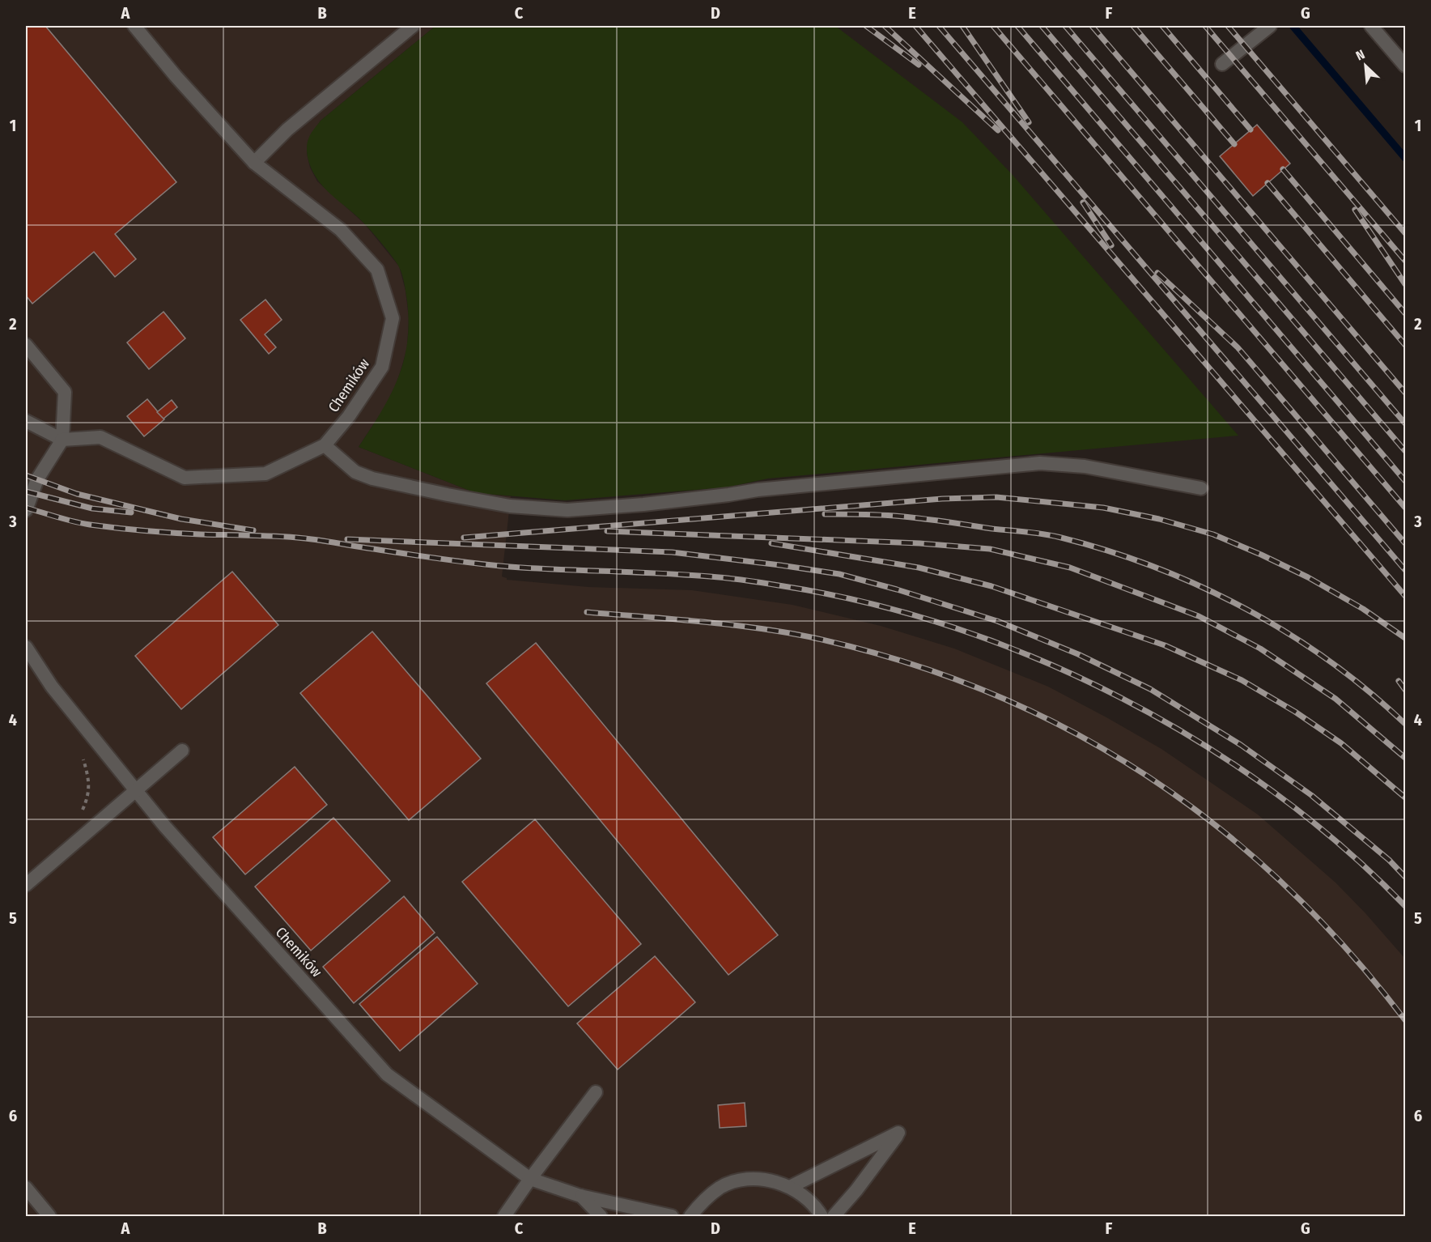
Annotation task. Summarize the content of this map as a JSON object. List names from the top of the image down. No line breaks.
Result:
{"streets":{"street":["Chemików"]},"north":"top left","grid":{"columns":["A","B","C","D","E","F","G"],"rows":["1","2","3","4","5","6"]}}
